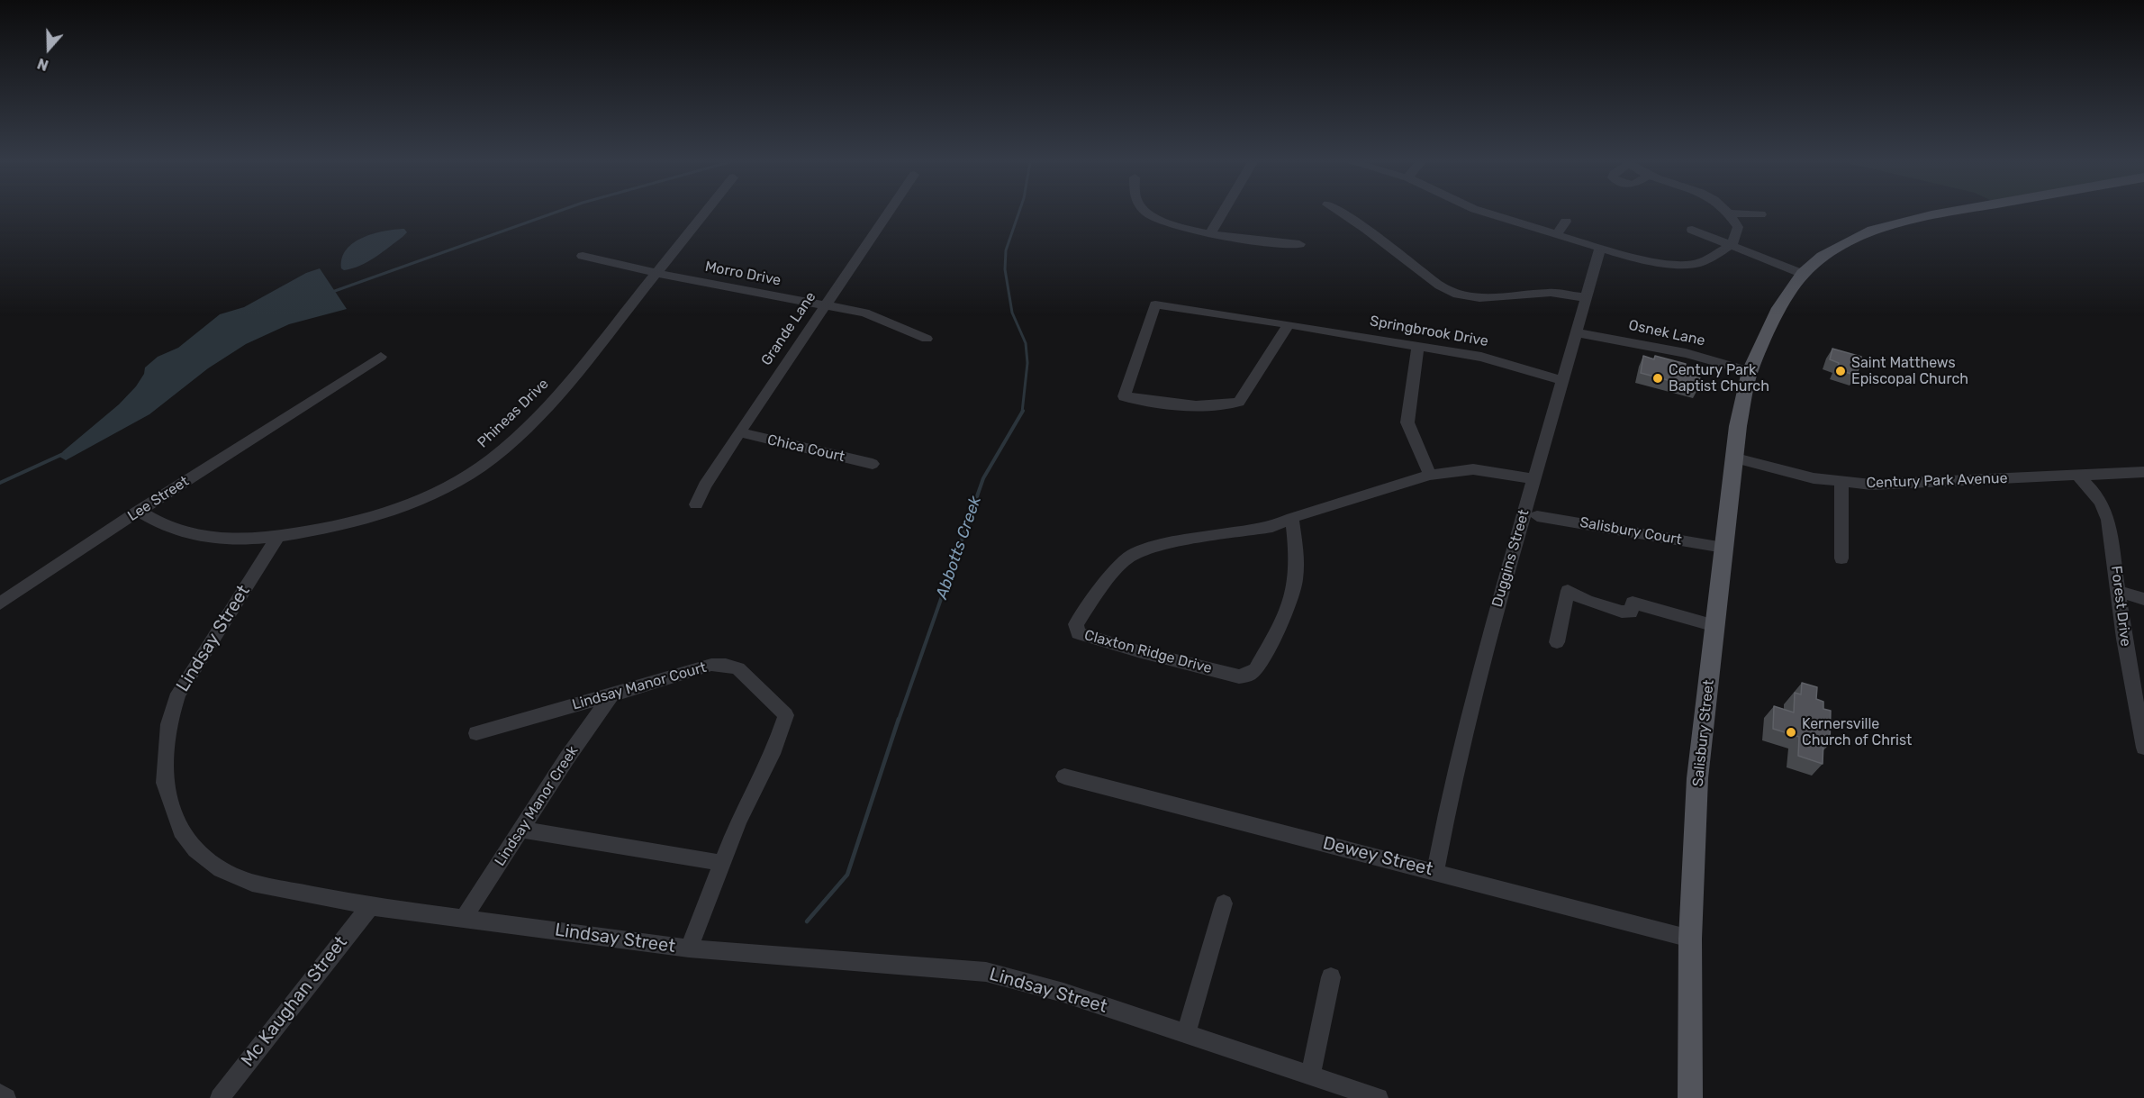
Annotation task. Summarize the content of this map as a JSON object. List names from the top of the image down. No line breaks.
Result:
{"streets":{"main road":["Salisbury Street"],"street":["Morro Drive","Grande Lane","Springbrook Drive","Osnek Lane","Phineas Drive","Chica Court","Century Park Avenue","Lee Street","Salisbury Court","Duggins Street","Forest Drive","Lindsay Street","Claxton Ridge Drive","Lindsay Manor Court","Lindsay Manor Creek","Dewey Street","Mc Kaughan Street"]},"crossings":[["Morro Drive","Grande Lane"],["Morro Drive","Phineas Drive"],["Grande Lane","Chica Court"],["Springbrook Drive","Duggins Street"],["Osnek Lane","Duggins Street"],["Osnek Lane","Salisbury Street"],["Phineas Drive","Lee Street"],["Phineas Drive","Lindsay Street"],["Century Park Avenue","Forest Drive"],["Century Park Avenue","Salisbury Street"],["Salisbury Court","Salisbury Street"],["Duggins Street","Claxton Ridge Drive"],["Duggins Street","Dewey Street"],["Lindsay Street","Lindsay Manor Creek"],["Lindsay Street","Mc Kaughan Street"],["Lindsay Manor Court","Lindsay Manor Creek"],["Salisbury Street","Dewey Street"]],"water":["Abbotts Creek"],"places":["Saint Matthews Episcopal Church","Century Park Baptist Church","Kernersville Church of Christ"],"north":"bottom"}
